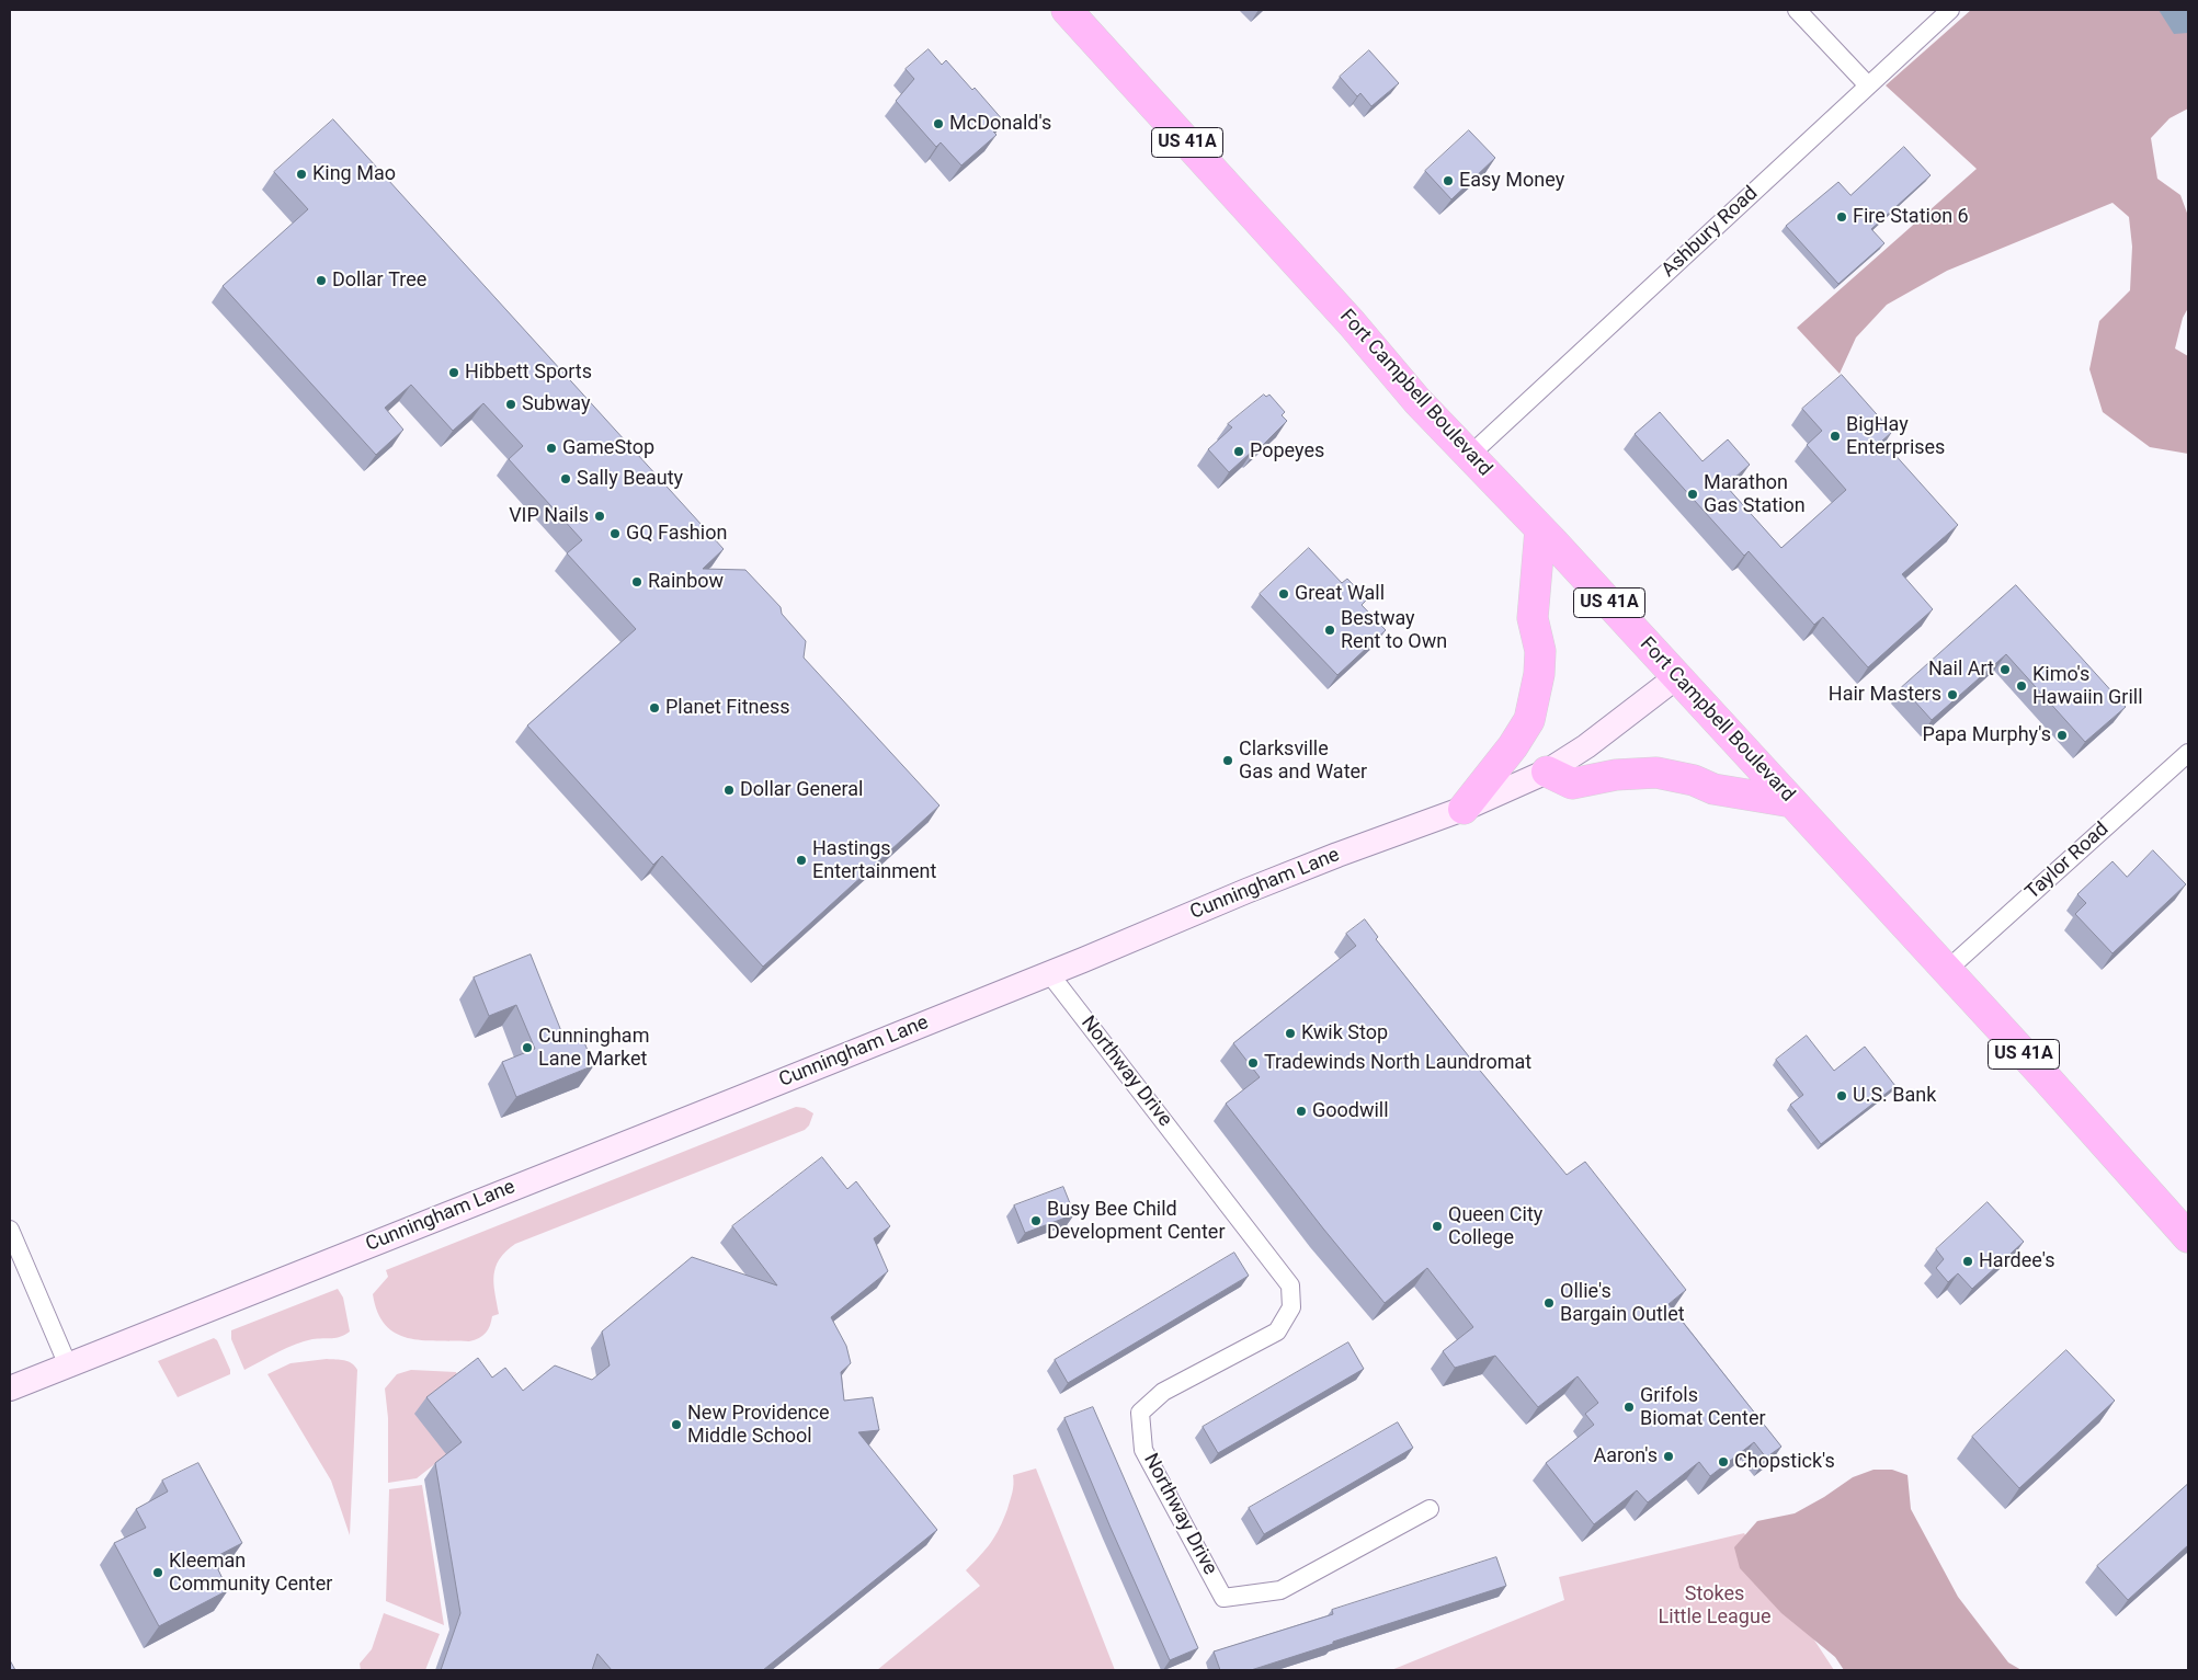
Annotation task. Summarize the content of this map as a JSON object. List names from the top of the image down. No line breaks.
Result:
{"streets":{"highway":["US 41A","Fort Campbell Boulevard"],"street":["Ashbury Road","Taylor Road","Cunningham Lane","Northway Drive"]},"crossings":[["Ashbury Road","Fort Campbell Boulevard"],["Fort Campbell Boulevard","Taylor Road"],["Fort Campbell Boulevard","Cunningham Lane"],["Cunningham Lane","Northway Drive"]],"parks":["Stokes Little League"],"places":["McDonald's","King Mao","Easy Money","Fire Station 6","Dollar Tree","Hibbett Sports","Subway","BigHay Enterprises","GameStop","Popeyes","Sally Beauty","Marathon Gas Station","VIP Nails","GQ Fashion","Rainbow","Great Wall","Bestway Rent to Own","Nail Art","Kimo's Hawaiin Grill","Hair Masters","Planet Fitness","Papa Murphy's","Clarksville Gas and Water","Dollar General","Hastings Entertainment","Kwik Stop","Cunningham Lane Market","Tradewinds North Laundromat","U.S. Bank","Goodwill","Busy Bee Child Development Center","Queen City College","Hardee's","Ollie's Bargain Outlet","Grifols Biomat Center","New Providence Middle School","Aaron's","Chopstick's","Kleeman Community Center"]}
